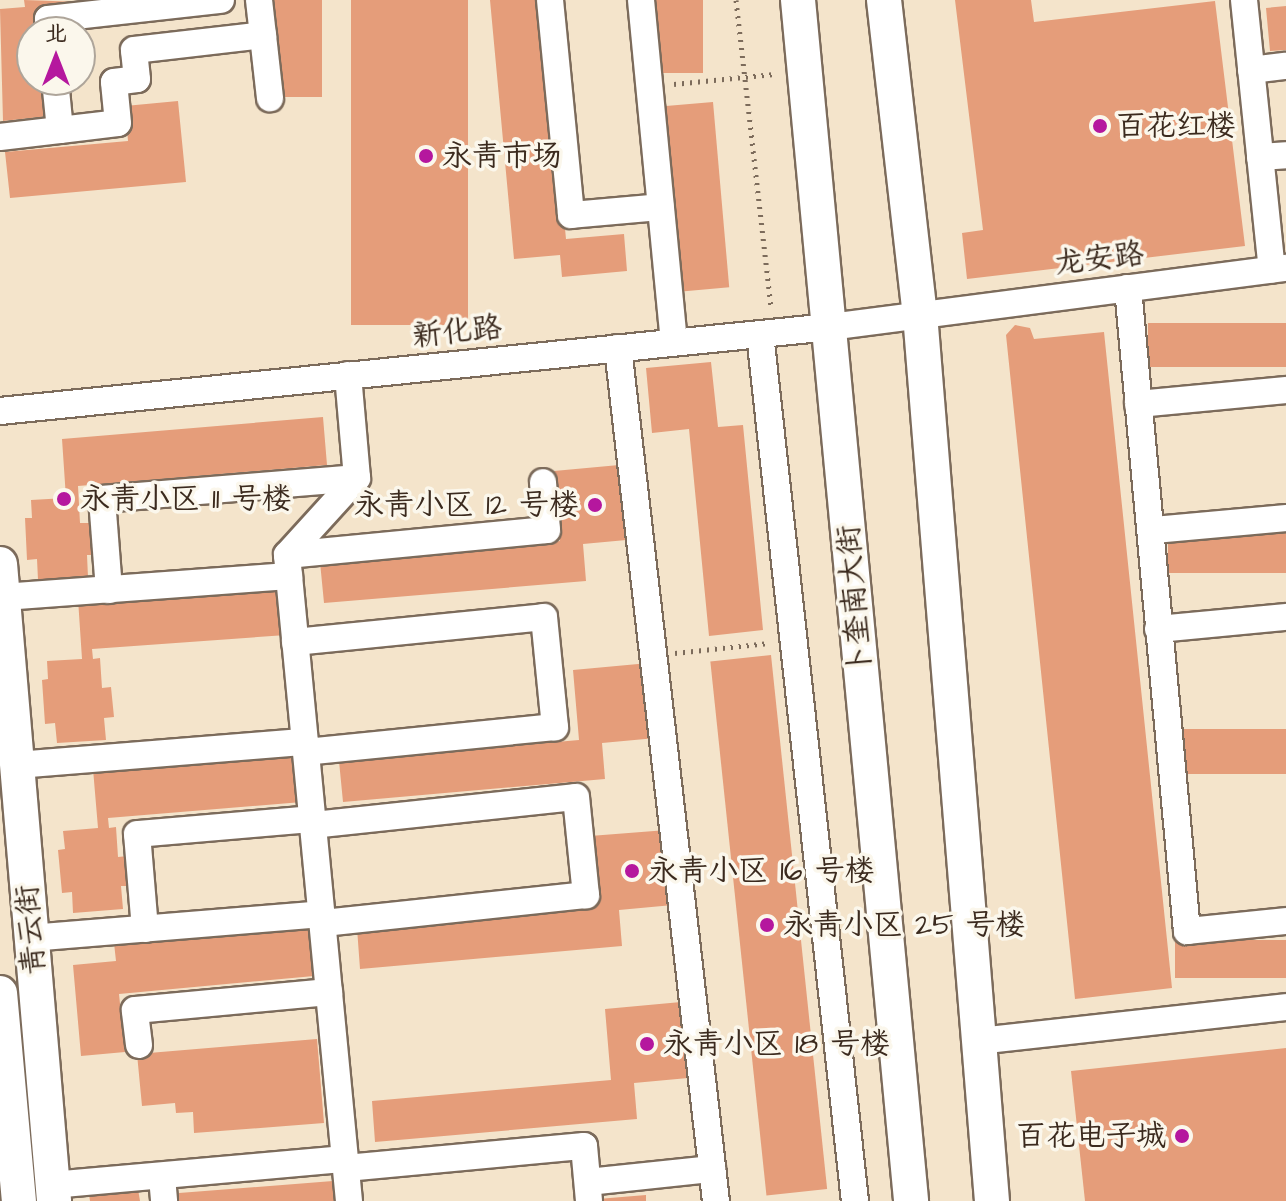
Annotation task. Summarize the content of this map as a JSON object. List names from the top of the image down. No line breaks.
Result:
{"streets":{"main road":["卜奎南大街","青云街"],"street":["龙安路","新化路"]},"crossings":[["龙安路","新化路"],["新化路","卜奎南大街"]],"places":["百花红楼","永青市场","永青小区 11 号楼","永青小区 12 号楼","永青小区 16 号楼","永青小区 25 号楼","永青小区 18 号楼","百花电子城"],"north":"top"}
